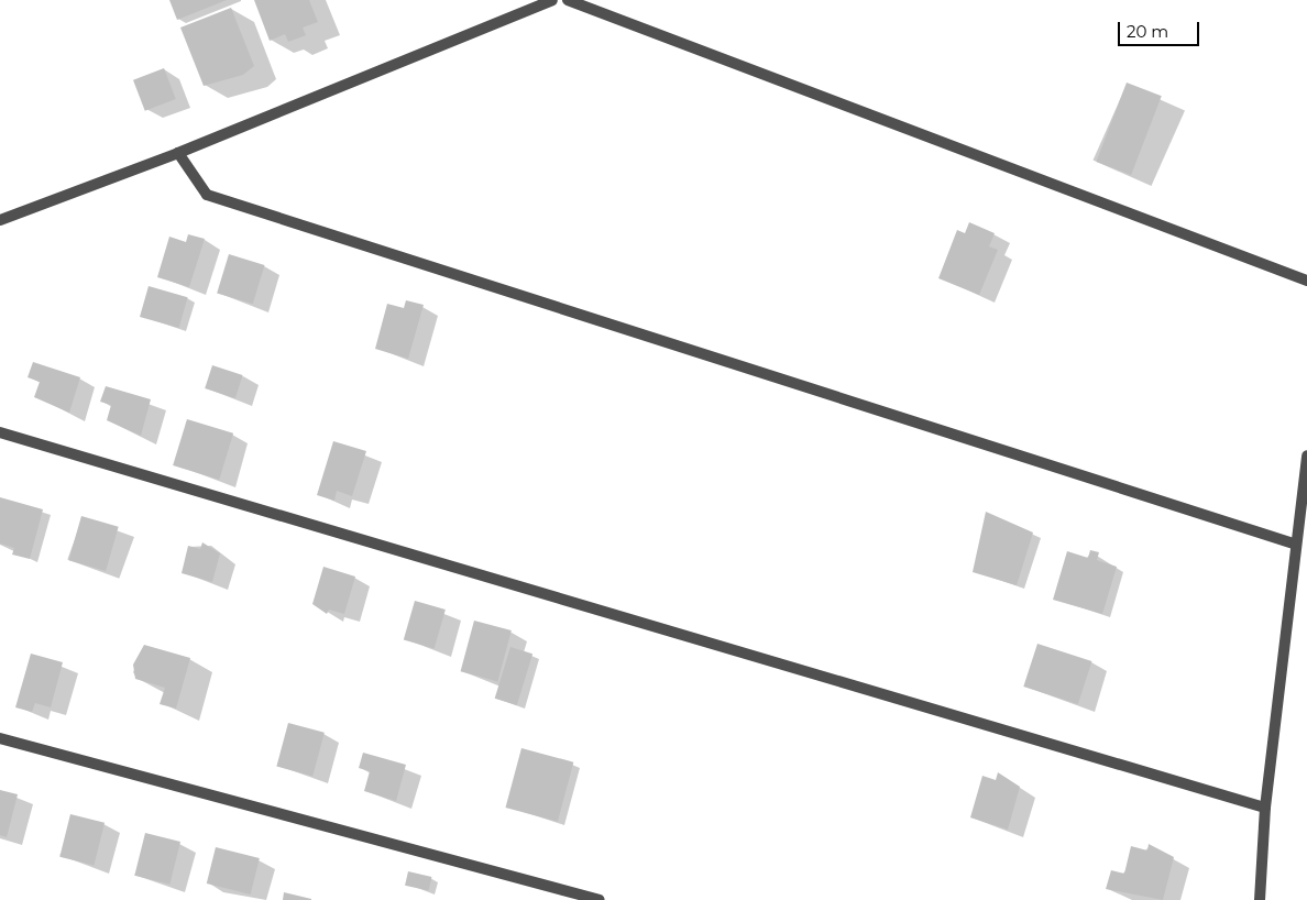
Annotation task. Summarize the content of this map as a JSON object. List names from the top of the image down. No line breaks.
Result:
{"scale_bar":"20 m"}
